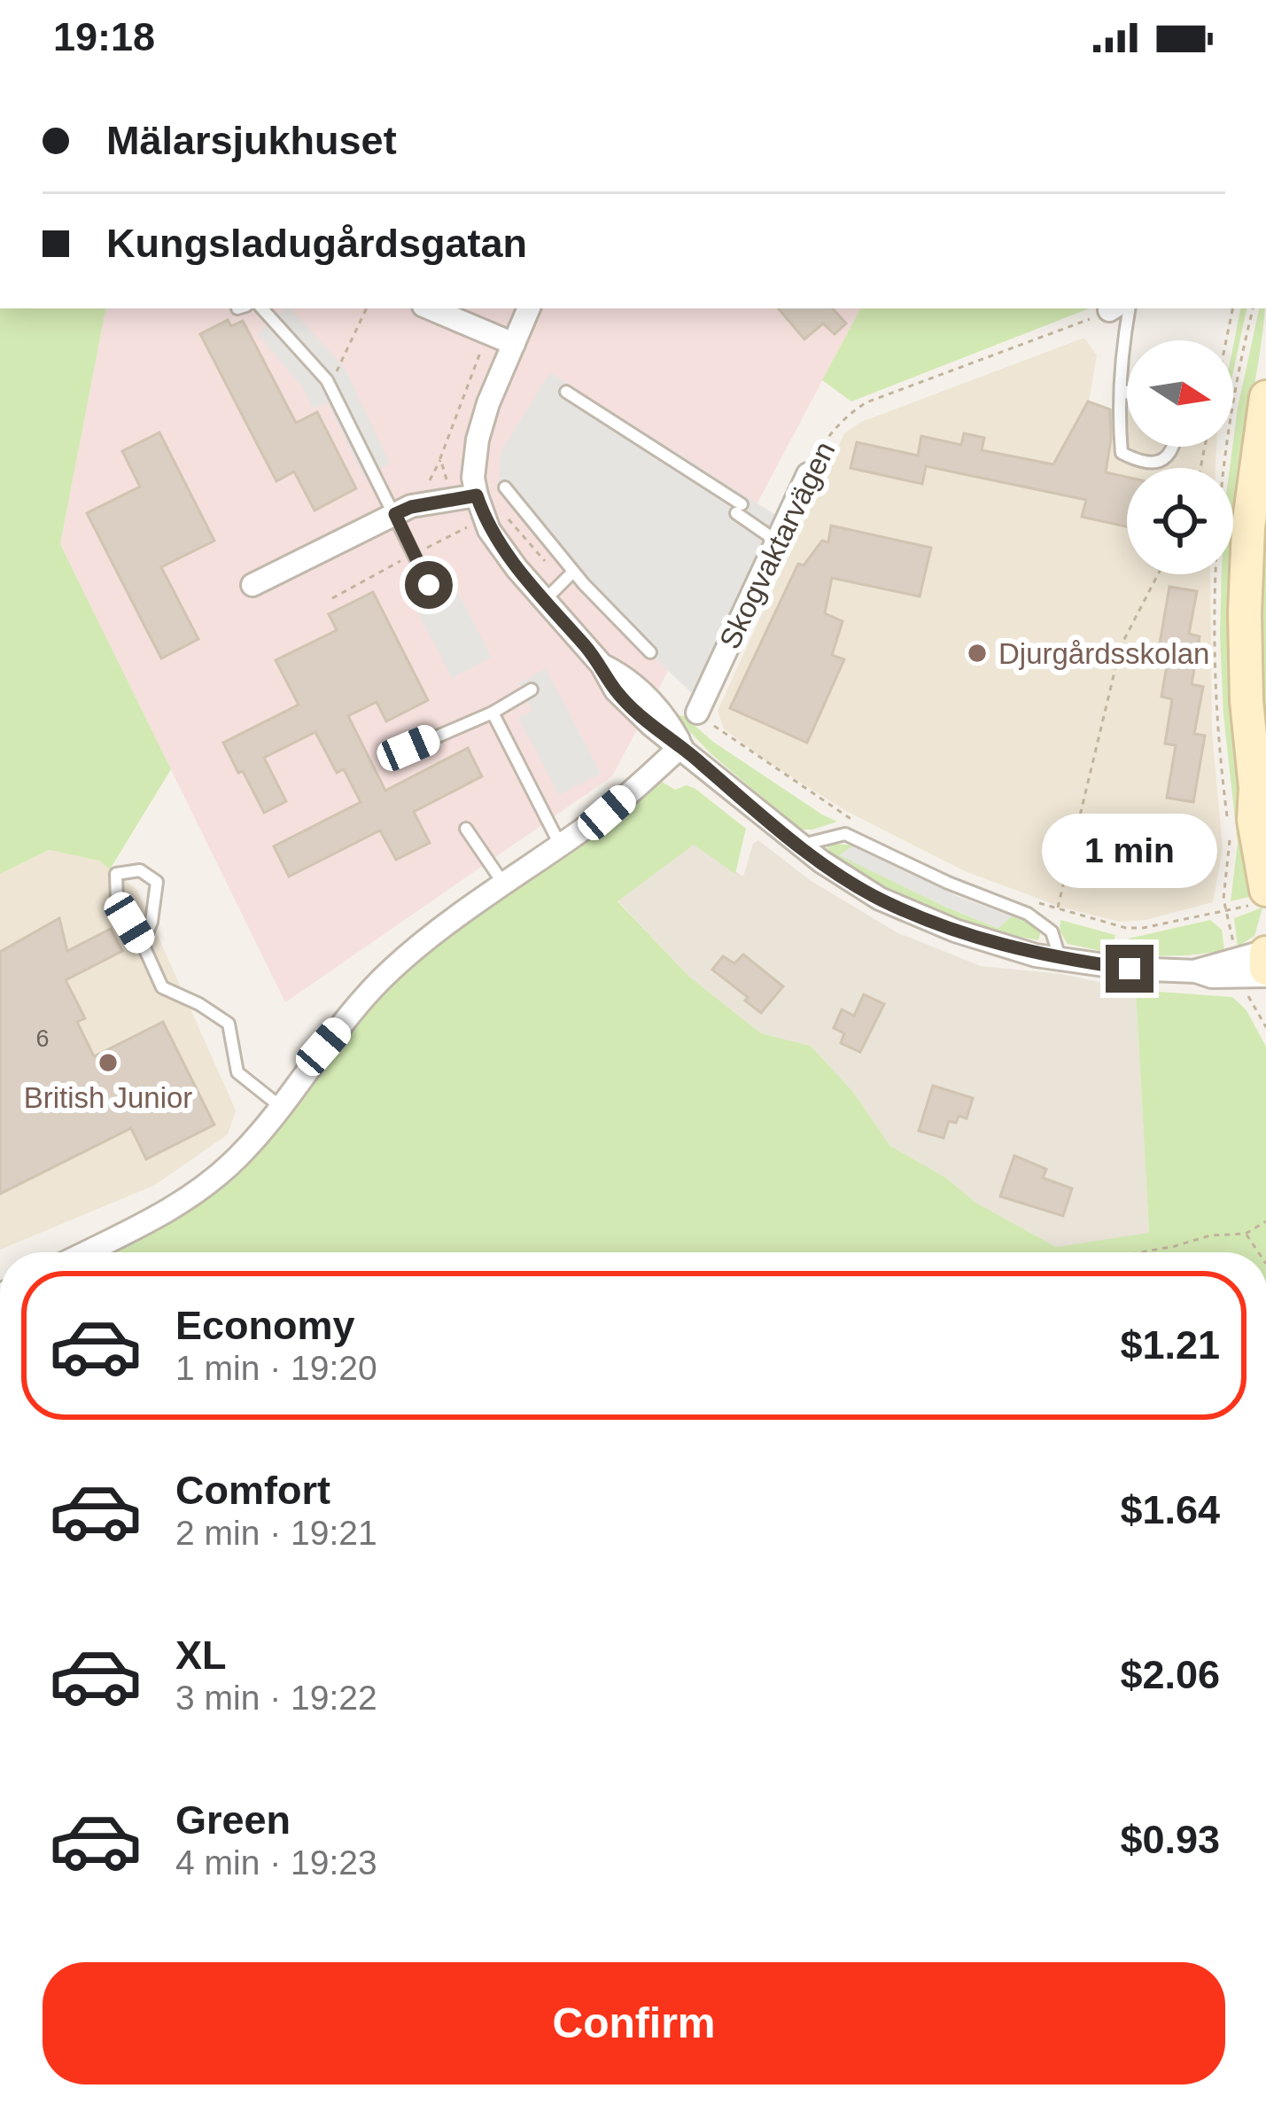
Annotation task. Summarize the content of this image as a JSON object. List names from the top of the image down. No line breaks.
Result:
{"streets":{"street":["Skogvaktarvägen"]},"places":["Djurgårdsskolan","British Junior"],"house_numbers":["6"],"north":"right","page":{"status":"19:18","banner":["Mälarsjukhuset","Kungsladugårdsgatan"],"bubble":"1 min","list":[{"name":"Economy","note":"1 min · 19:20","value":"$1.21"},{"name":"Comfort","note":"2 min · 19:21","value":"$1.64"},{"name":"XL","note":"3 min · 19:22","value":"$2.06"},{"name":"Green","note":"4 min · 19:23","value":"$0.93"}],"buttons":"Confirm"}}
